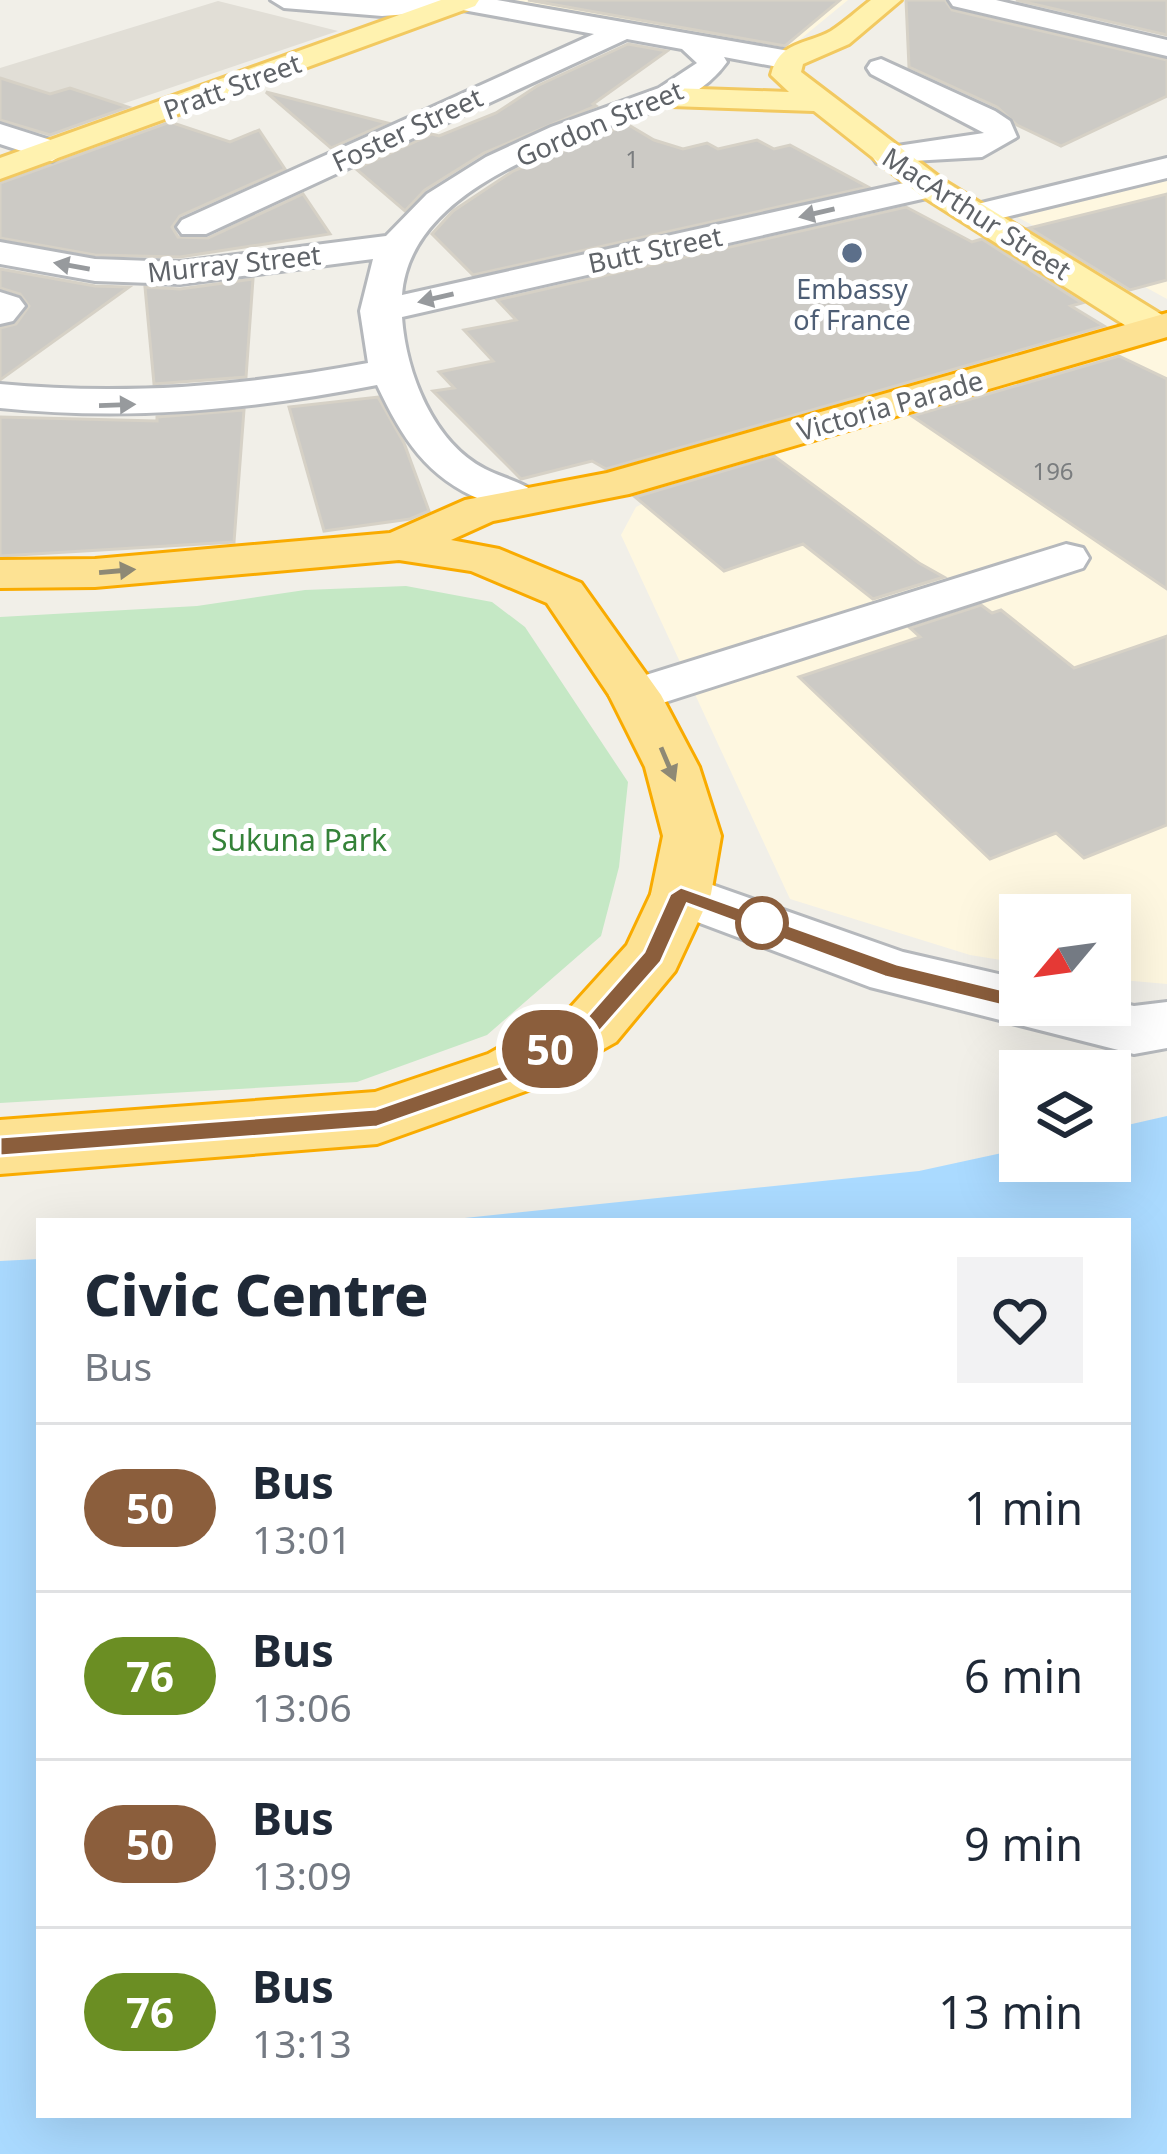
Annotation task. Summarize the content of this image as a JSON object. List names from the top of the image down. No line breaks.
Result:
{"streets":{"highway":["Victoria Parade"],"main road":["Pratt Street","MacArthur Street"],"street":["Gordon Street","Foster Street","Butt Street","Murray Street"]},"crossings":[["Gordon Street","MacArthur Street"],["Gordon Street","Butt Street"],["Gordon Street","Murray Street"],["Gordon Street","Victoria Parade"],["MacArthur Street","Butt Street"],["MacArthur Street","Victoria Parade"]],"parks":["Sukuna Park"],"places":["Embassy of France"],"lines":["bus line 50"],"house_numbers":["1","196"],"north":"bottom left","page":{"on_map":"50","heading":["Civic Centre","Bus"],"list":[{"mark":"50","name":"Bus","note":"13:01","value":"1 min"},{"mark":"76","name":"Bus","note":"13:06","value":"6 min"},{"mark":"50","name":"Bus","note":"13:09","value":"9 min"},{"mark":"76","name":"Bus","note":"13:13","value":"13 min"}]}}
